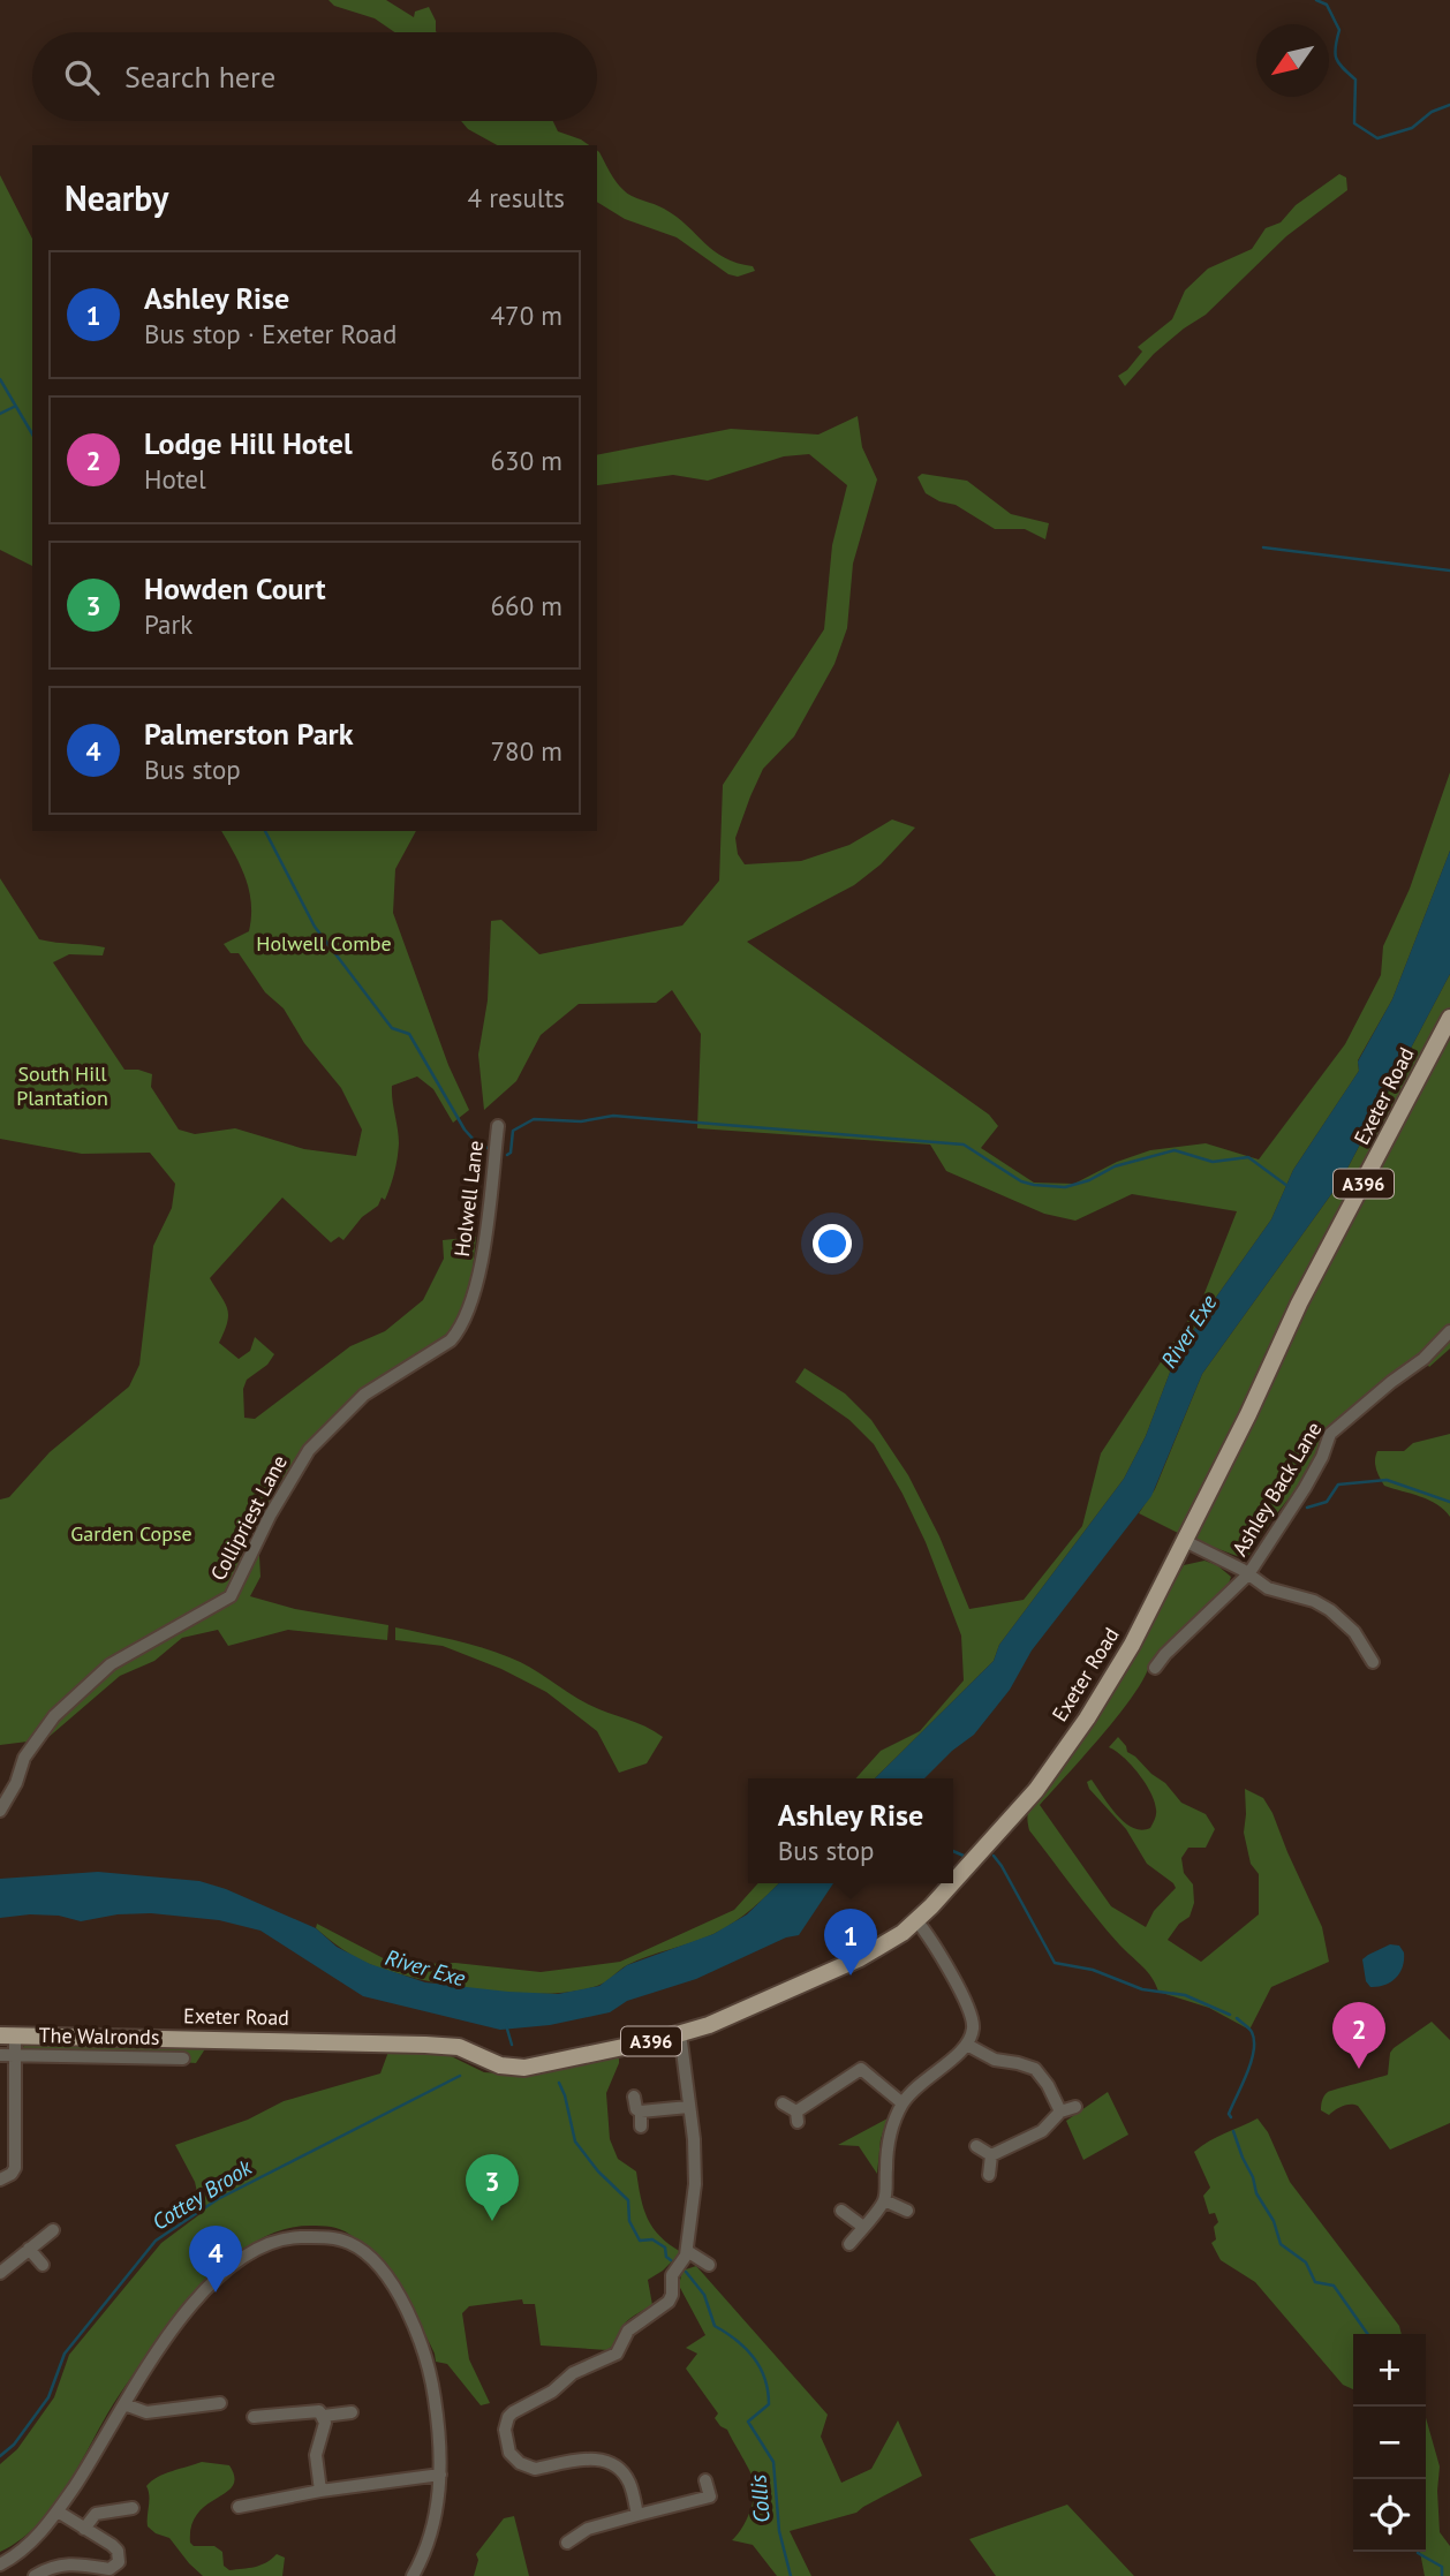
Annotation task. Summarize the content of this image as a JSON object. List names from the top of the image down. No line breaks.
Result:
{"streets":{"main road":["Exeter Road","A396"],"street":["Holwell Lane","Ashley Back Lane","Collipriest Lane","The Walronds"]},"crossings":[["Exeter Road","The Walronds"],["Holwell Lane","Collipriest Lane"]],"water":["River Exe","Cottey Brook","Collis"],"parks":["Holwell Combe","South Hill Plantation","Garden Copse"],"north":"bottom left","page":{"search":"Search here","heading":["Nearby","4 results"],"list":[{"mark":"1","name":"Ashley Rise","note":"Bus stop · Exeter Road","value":"470 m"},{"mark":"2","name":"Lodge Hill Hotel","note":"Hotel","value":"630 m"},{"mark":"3","name":"Howden Court","note":"Park","value":"660 m"},{"mark":"4","name":"Palmerston Park","note":"Bus stop","value":"780 m"}],"popup":["Ashley Rise","Bus stop"],"pins":["1","2","3","4"],"map_buttons":["+","−"]}}
